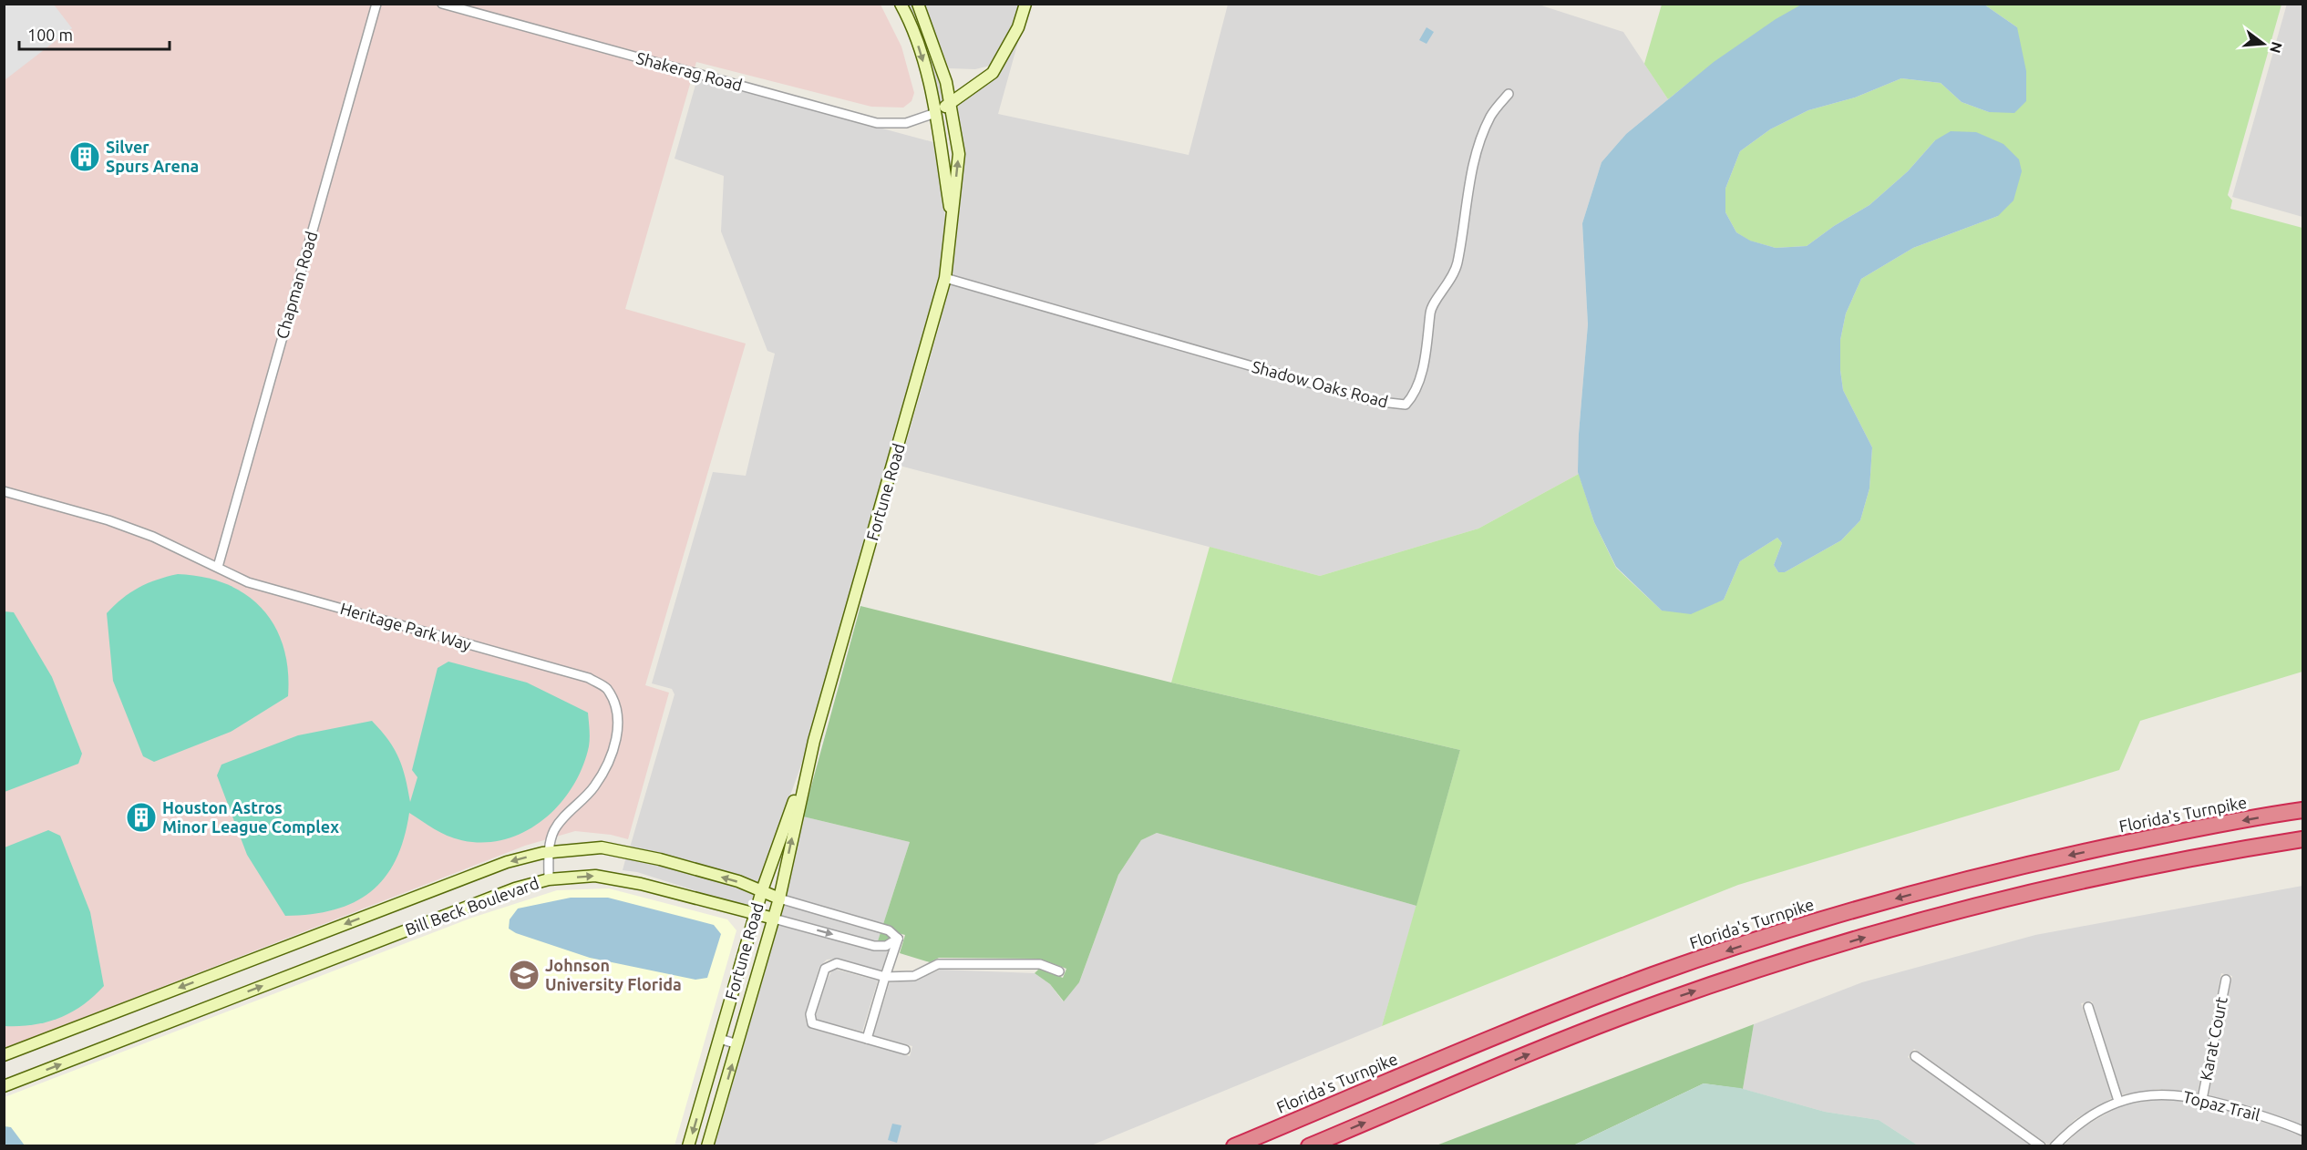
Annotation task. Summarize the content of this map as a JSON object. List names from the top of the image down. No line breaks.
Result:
{"streets":{"highway":["Florida's Turnpike"],"main road":["Fortune Road","Bill Beck Boulevard"],"street":["Shakerag Road","Chapman Road","Shadow Oaks Road","Heritage Park Way","Karat Court","Topaz Trail"]},"crossings":[["Shakerag Road","Fortune Road"],["Chapman Road","Heritage Park Way"],["Shadow Oaks Road","Fortune Road"],["Fortune Road","Bill Beck Boulevard"],["Heritage Park Way","Bill Beck Boulevard"],["Karat Court","Topaz Trail"]],"places":{"building":["Silver Spurs Arena","Houston Astros Minor League Complex"],"school or university":["Johnson University Florida"]},"scale_bar":"100 m","north":"right"}
